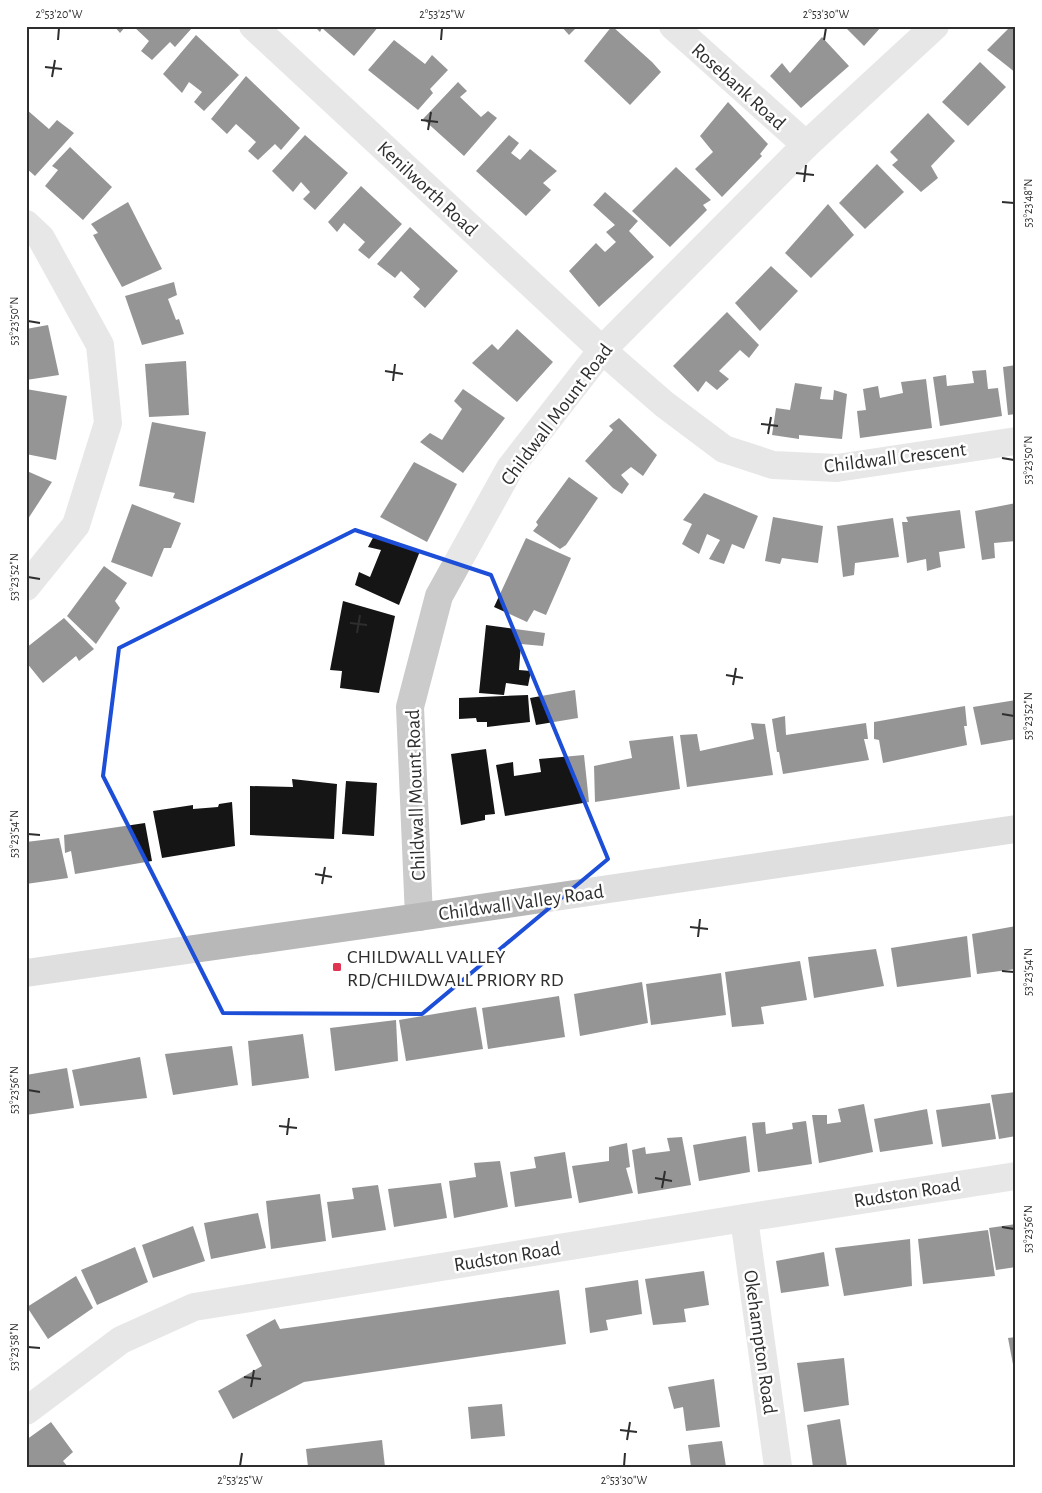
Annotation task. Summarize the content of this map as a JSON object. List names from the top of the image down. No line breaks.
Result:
{"streets":{"main road":["Childwall Valley Road"],"street":["Rosebank Road","Kenilworth Road","Childwall Mount Road","Childwall Crescent","Rudston Road","Okehampton Road"]},"crossings":[["Rosebank Road","Childwall Mount Road"],["Kenilworth Road","Childwall Mount Road"],["Kenilworth Road","Childwall Crescent"],["Childwall Mount Road","Childwall Crescent"],["Childwall Mount Road","Childwall Valley Road"],["Rudston Road","Okehampton Road"]],"places":{"transit":["CHILDWALL VALLEY RD/CHILDWALL PRIORY RD"]},"coordinates":["2°53'20\"W","2°53'25\"W","2°53'30\"W","53°23'48\"N","53°23'50\"N","53°23'52\"N","53°23'54\"N","53°23'56\"N","53°23'58\"N"]}
